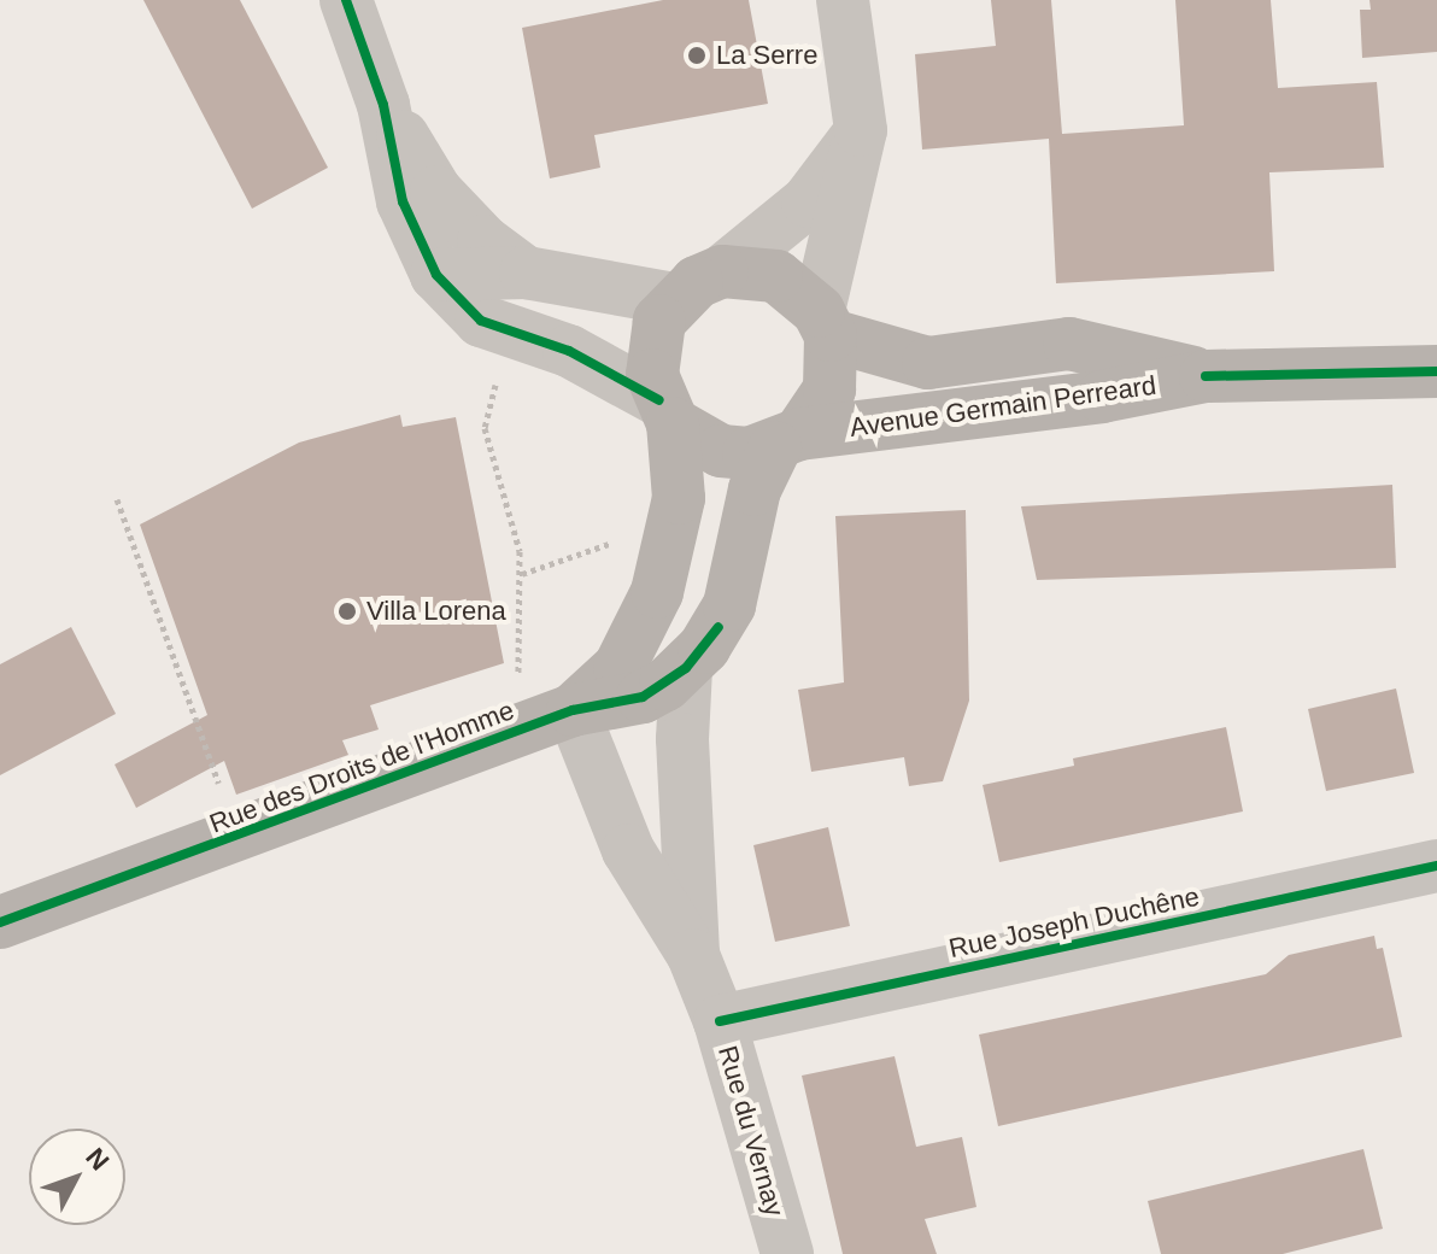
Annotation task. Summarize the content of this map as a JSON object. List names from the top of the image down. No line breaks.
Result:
{"streets":{"main road":["Avenue Germain Perreard","Rue des Droits de l'Homme"],"street":["Rue Joseph Duchêne","Rue du Vernay"]},"crossings":[["Avenue Germain Perreard","Rue des Droits de l'Homme"],["Rue des Droits de l'Homme","Rue du Vernay"],["Rue Joseph Duchêne","Rue du Vernay"]],"places":["La Serre","Villa Lorena"],"north":"top right"}
